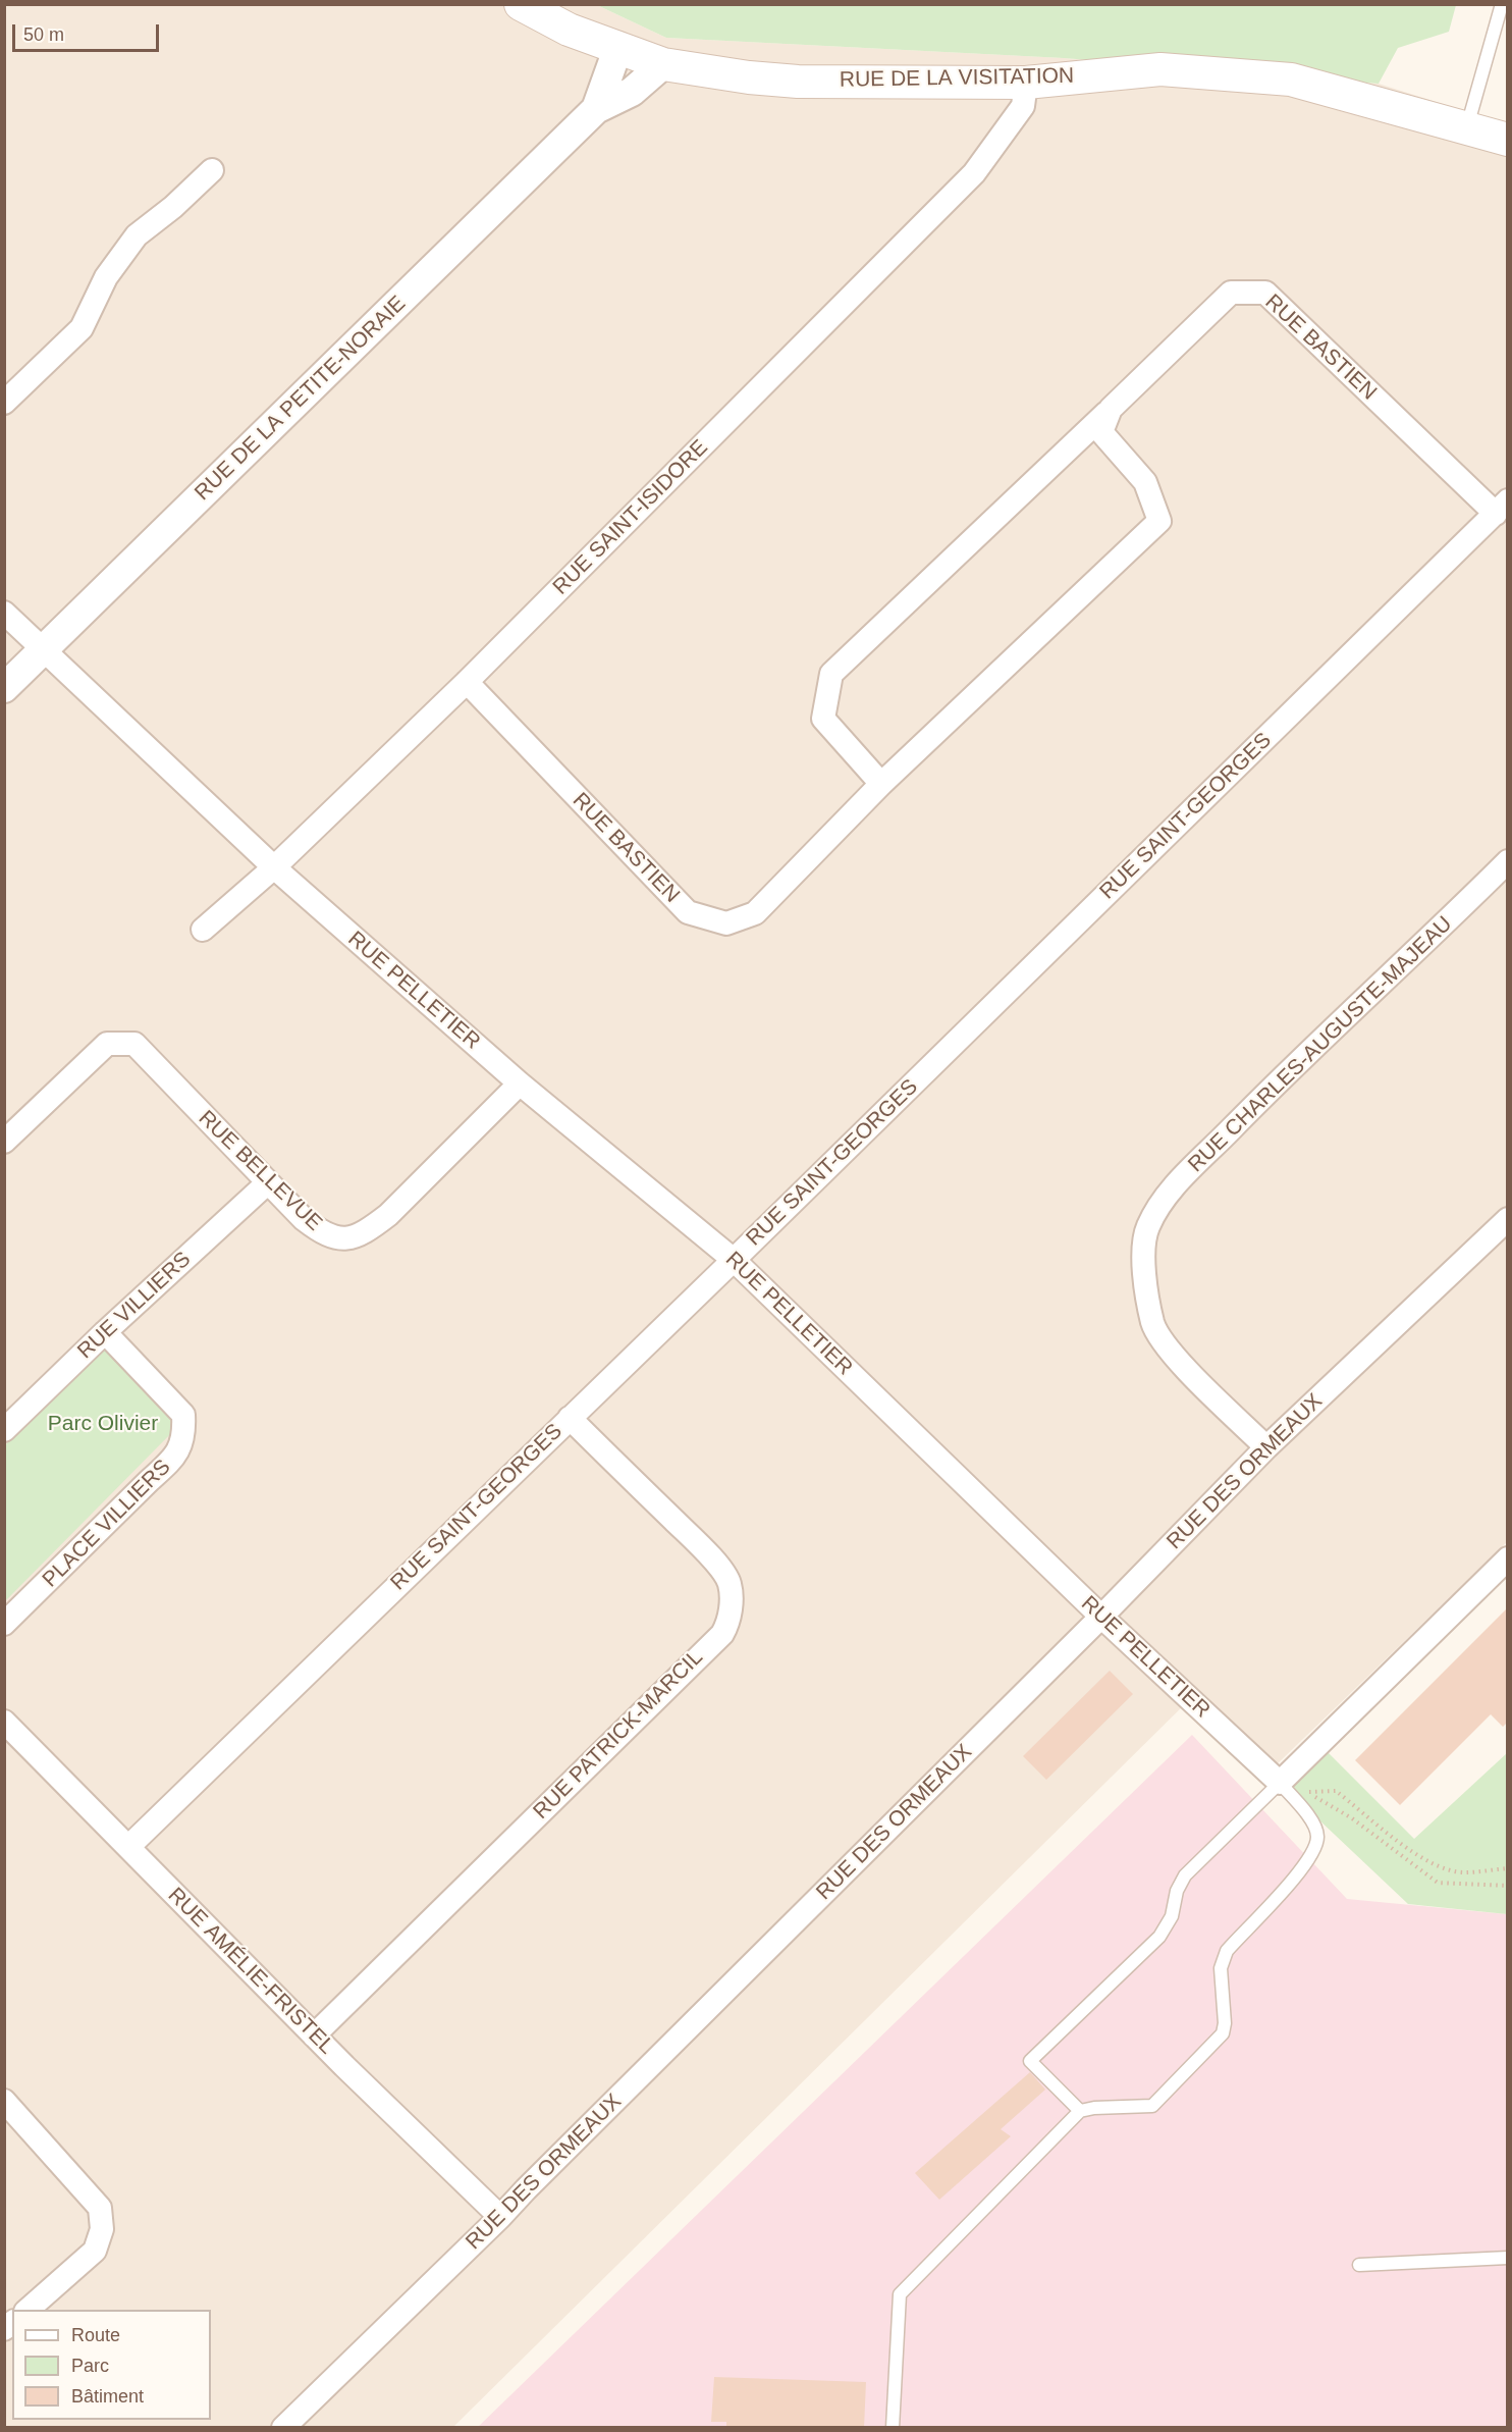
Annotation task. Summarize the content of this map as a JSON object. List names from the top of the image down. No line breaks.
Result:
{"streets":{"main road":["RUE DE LA VISITATION"],"street":["RUE BASTIEN","RUE DE LA PETITE-NORAIE","RUE SAINT-ISIDORE","RUE SAINT-GEORGES","RUE PELLETIER","RUE CHARLES-AUGUSTE-MAJEAU","RUE BELLEVUE","RUE VILLIERS","RUE DES ORMEAUX","PLACE VILLIERS","RUE PATRICK-MARCIL","RUE AMÉLIE-FRISTEL"]},"crossings":[["RUE DE LA VISITATION","RUE DE LA PETITE-NORAIE"],["RUE DE LA VISITATION","RUE SAINT-ISIDORE"],["RUE BASTIEN","RUE SAINT-ISIDORE"],["RUE BASTIEN","RUE SAINT-GEORGES"],["RUE DE LA PETITE-NORAIE","RUE PELLETIER"],["RUE SAINT-ISIDORE","RUE PELLETIER"],["RUE SAINT-GEORGES","RUE PELLETIER"],["RUE SAINT-GEORGES","RUE PATRICK-MARCIL"],["RUE SAINT-GEORGES","RUE AMÉLIE-FRISTEL"],["RUE PELLETIER","RUE BELLEVUE"],["RUE PELLETIER","RUE DES ORMEAUX"],["RUE CHARLES-AUGUSTE-MAJEAU","RUE DES ORMEAUX"],["RUE BELLEVUE","RUE VILLIERS"],["RUE VILLIERS","PLACE VILLIERS"],["RUE DES ORMEAUX","RUE AMÉLIE-FRISTEL"],["RUE PATRICK-MARCIL","RUE AMÉLIE-FRISTEL"]],"parks":["Parc Olivier"],"legend":["Route","Parc","Bâtiment"],"scale_bar":"50 m"}
